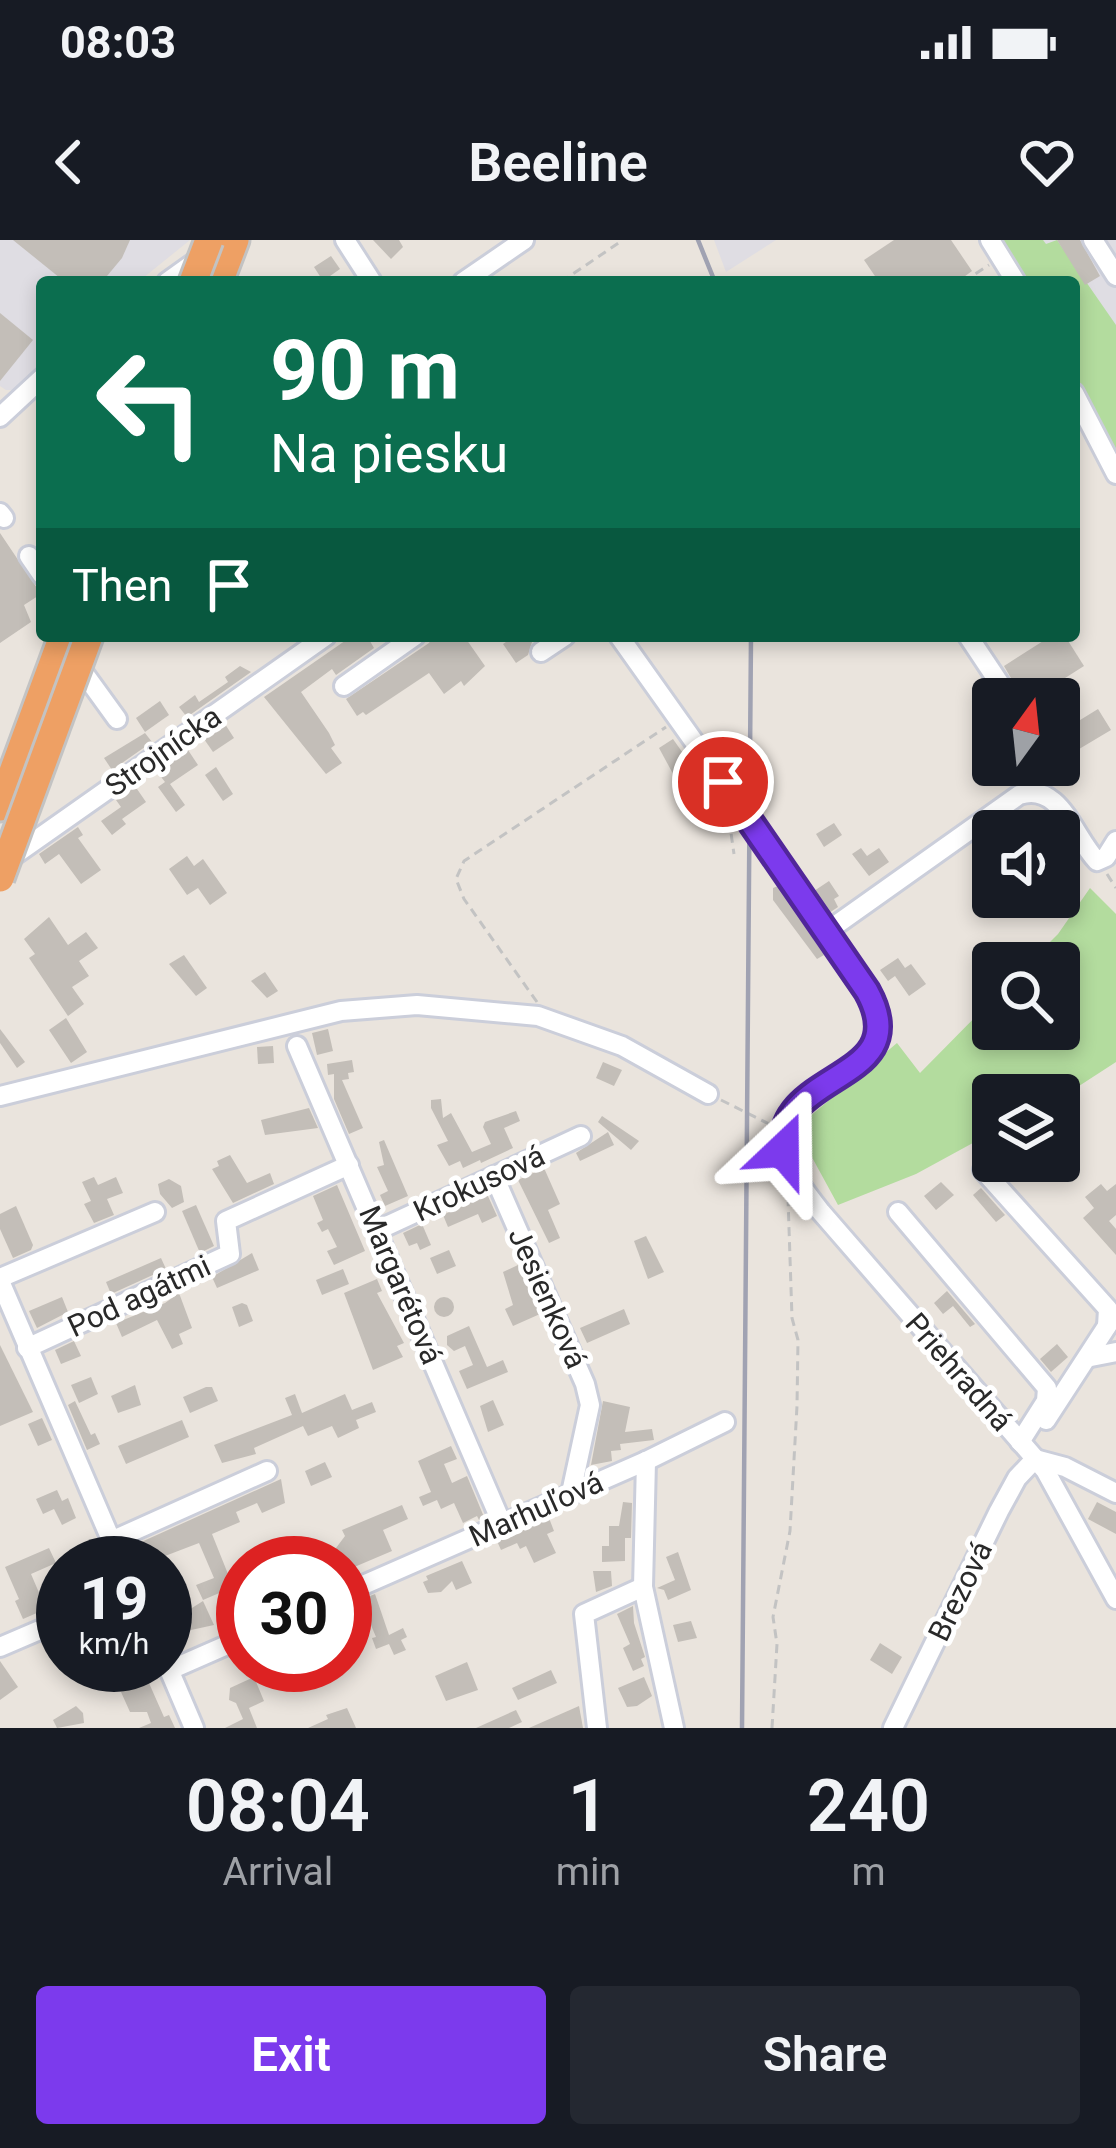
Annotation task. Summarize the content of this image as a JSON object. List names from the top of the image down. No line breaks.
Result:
{"streets":{"street":["Strojnícka","Krokusová","Margarétová","Pod agátmi","Jesienková","Priehradná","Marhuľová","Brezová"]},"crossings":[["Krokusová","Margarétová"],["Krokusová","Jesienková"],["Margarétová","Pod agátmi"],["Margarétová","Marhuľová"],["Jesienková","Marhuľová"],["Priehradná","Brezová"]],"north":"top","page":{"status":"08:03","header":"Beeline","turn":["90 m","Na piesku"],"then":"Then","speed":"19 km/h","limit":"30","eta":["08:04","Arrival","1","min","240","m"],"buttons":["Exit","Share"]}}
